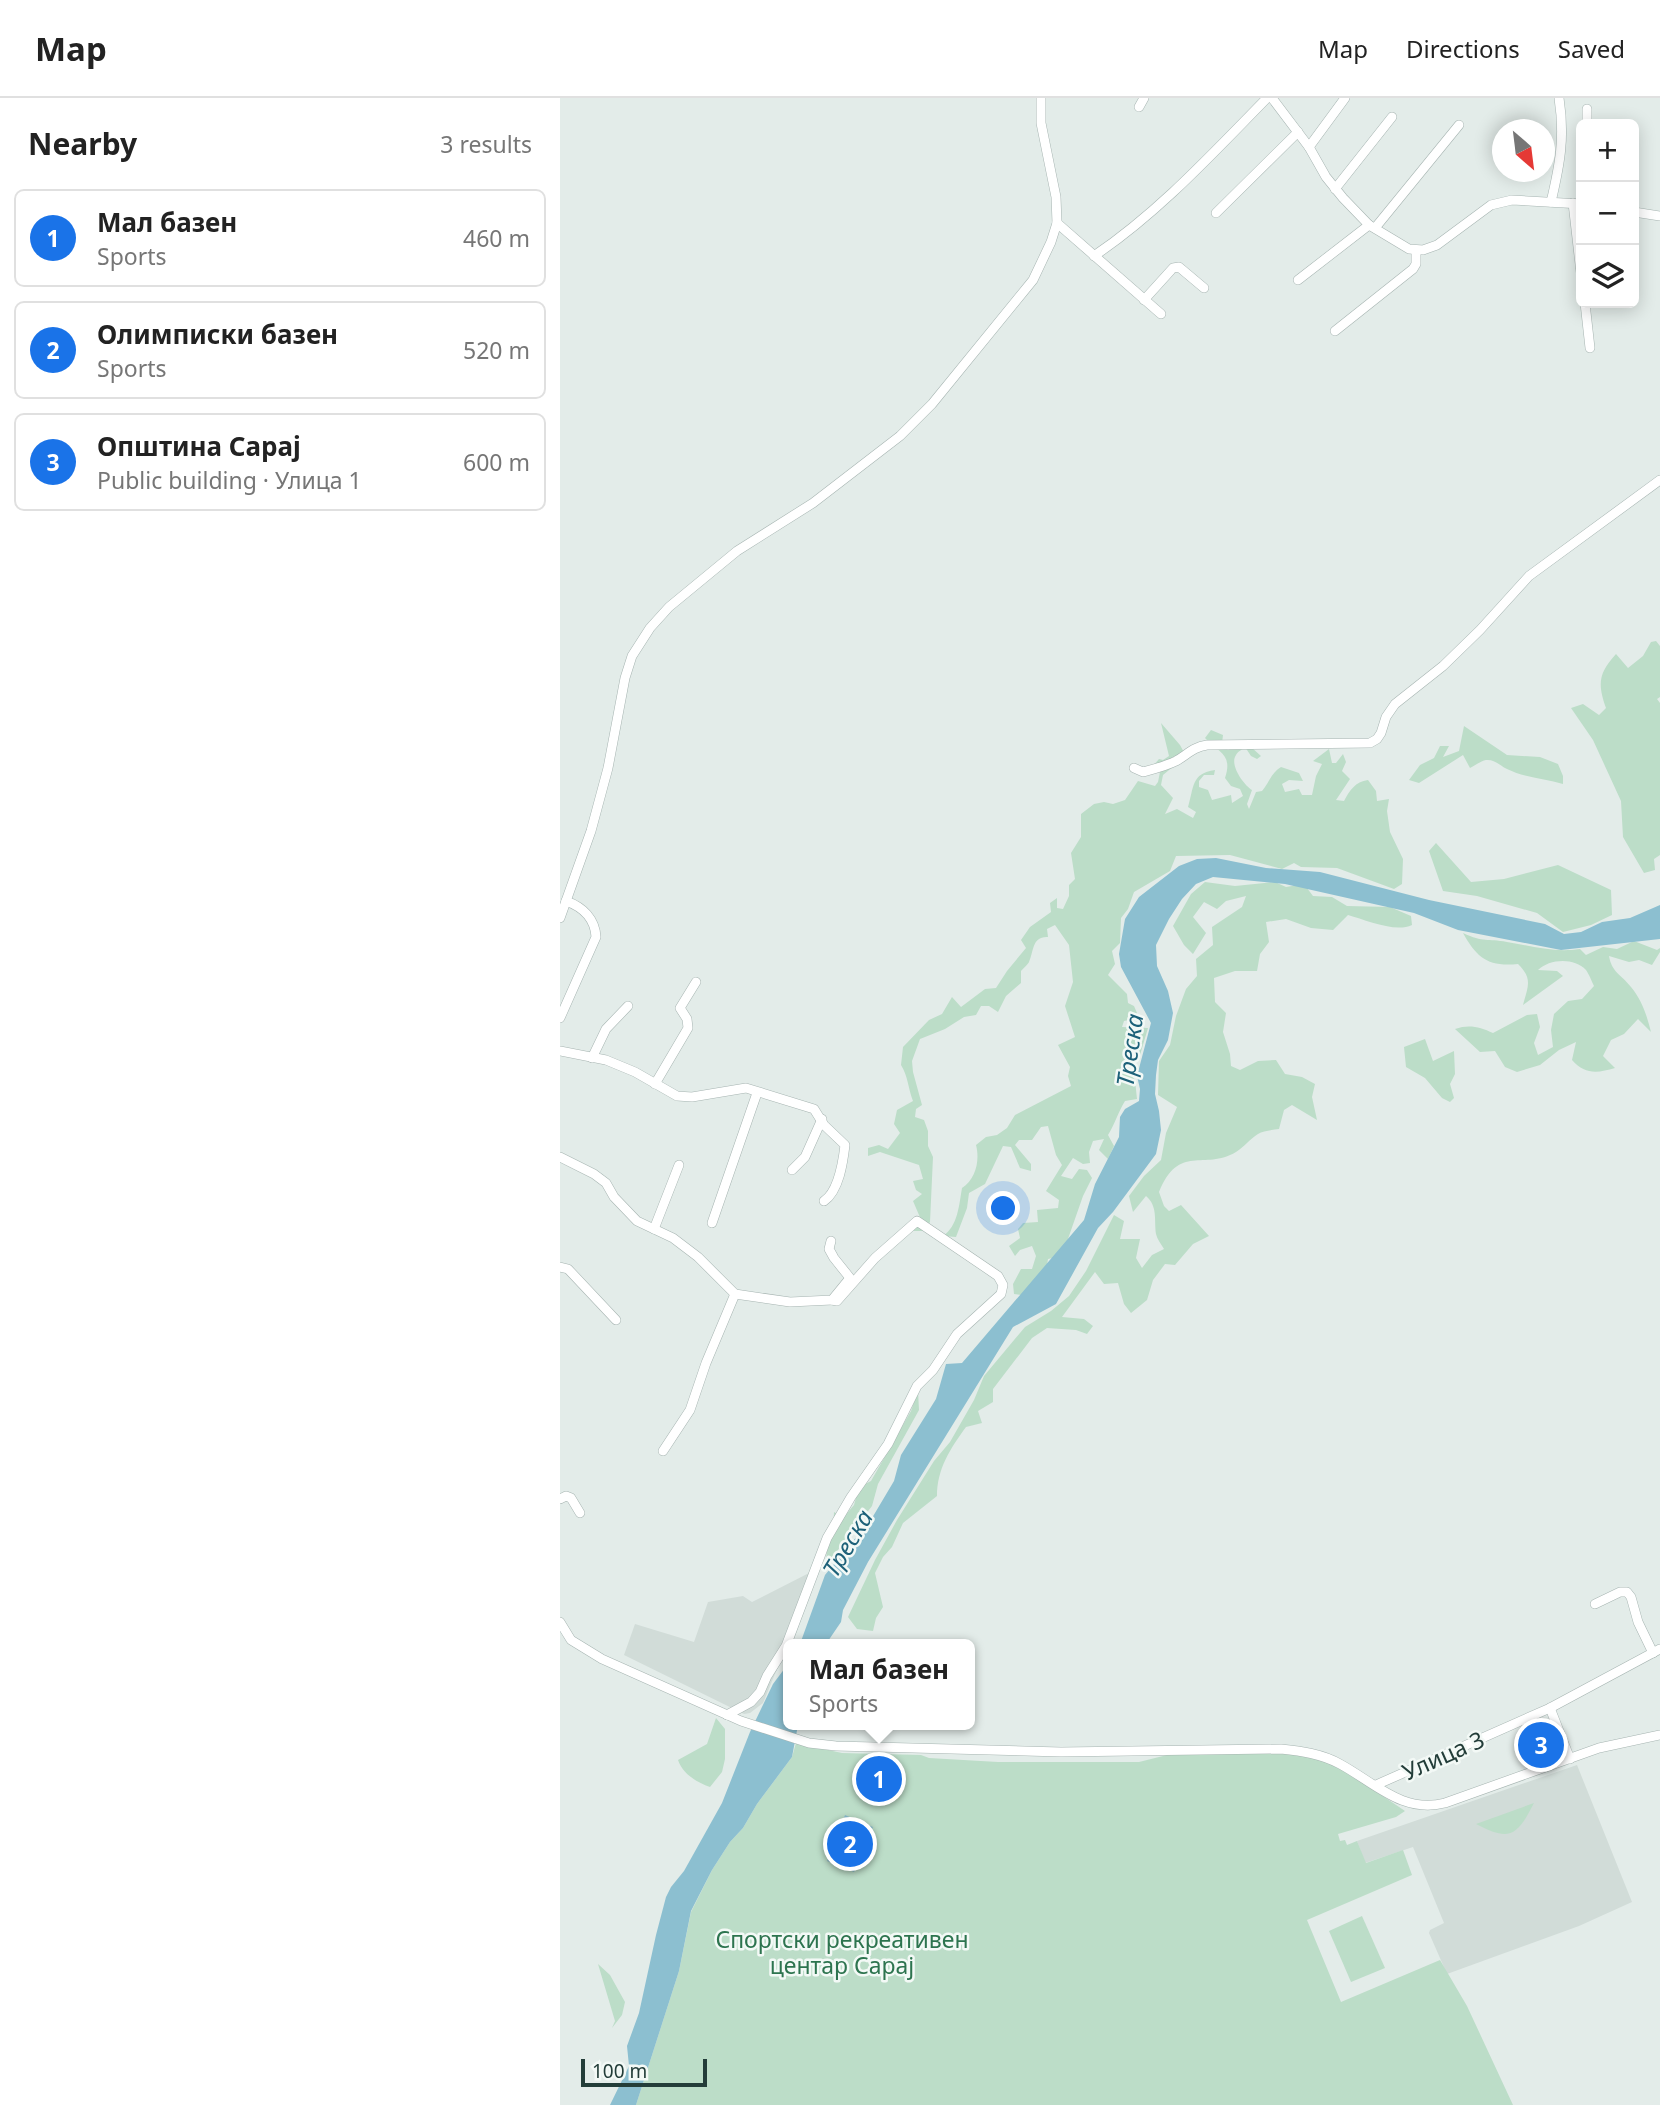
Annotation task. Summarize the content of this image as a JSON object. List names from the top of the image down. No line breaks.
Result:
{"streets":{"street":["Улица 3"]},"water":["Треска"],"parks":["Спортски рекреативен центар Сарај"],"scale_bar":"100 m","north":"bottom right","page":{"header":"Map","nav":["Map","Directions","Saved"],"heading":["Nearby","3 results"],"map_buttons":["+","−"],"list":[{"mark":"1","name":"Мал базен","note":"Sports","value":"460 m"},{"mark":"2","name":"Олимписки базен","note":"Sports","value":"520 m"},{"mark":"3","name":"Општина Сарај","note":"Public building · Улица 1","value":"600 m"}],"popup":["Мал базен","Sports"],"pins":["3","1","2"],"scale":"100 m"}}
